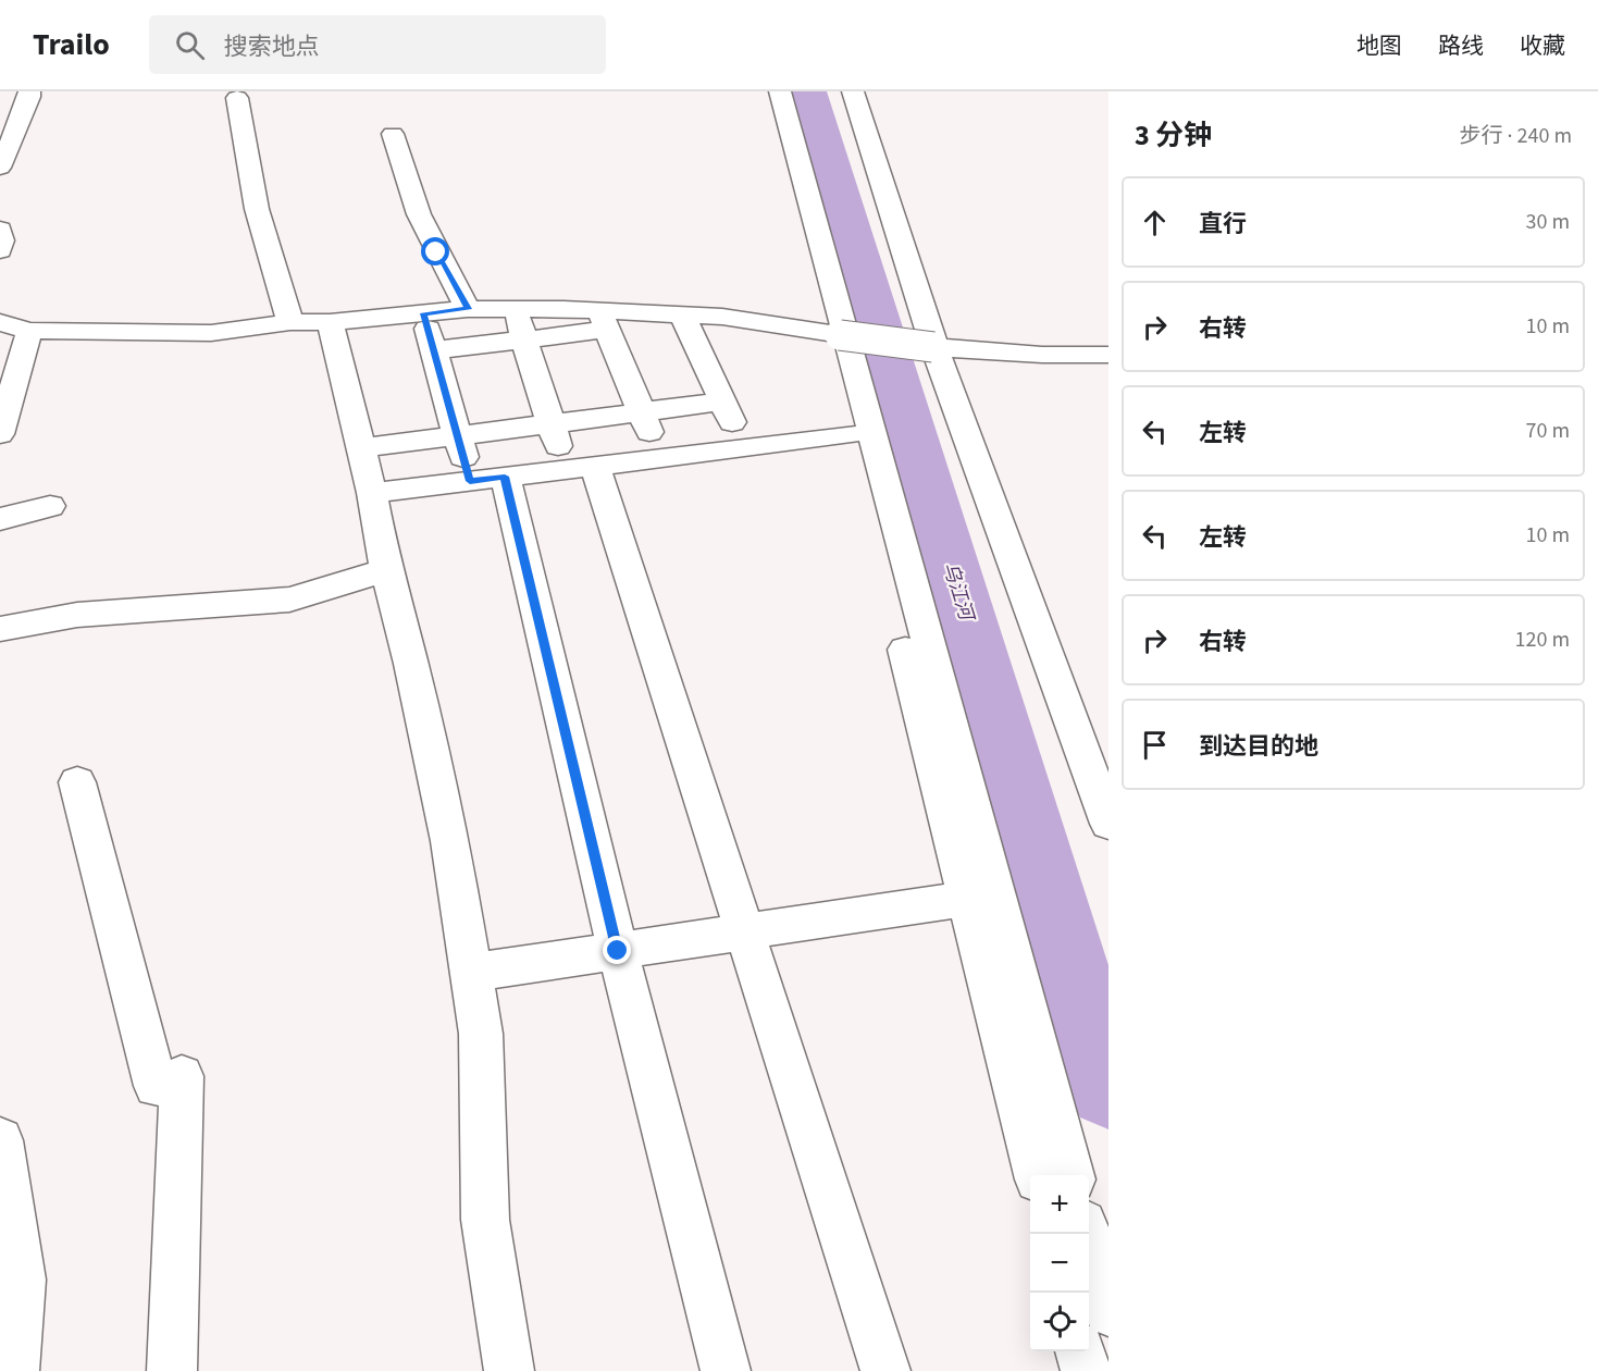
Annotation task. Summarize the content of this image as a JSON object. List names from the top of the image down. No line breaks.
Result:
{"water":["乌江河"],"page":{"header":"Trailo","search":"搜索地点","nav":["地图","路线","收藏"],"heading":["3 分钟","步行 · 240 m"],"list":[["直行","30 m"],["右转","10 m"],["左转","70 m"],["左转","10 m"],["右转","120 m"],"到达目的地"],"map_buttons":["+","−"]}}
